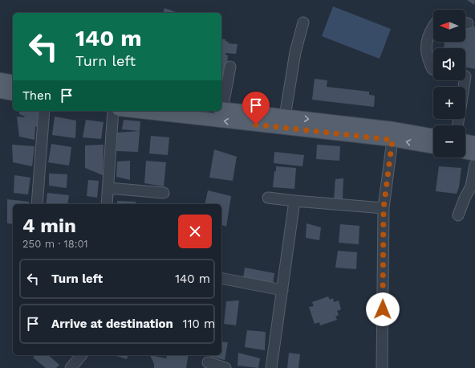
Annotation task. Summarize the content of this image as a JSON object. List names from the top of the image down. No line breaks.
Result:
{"north":"left","page":{"map_buttons":["+","−"],"turn":["140 m","Turn left"],"then":"Then","heading":["4 min","250 m · 18:01"],"list":[{"name":"Turn left","value":"140 m"},{"name":"Arrive at destination","value":"110 m"}]}}
